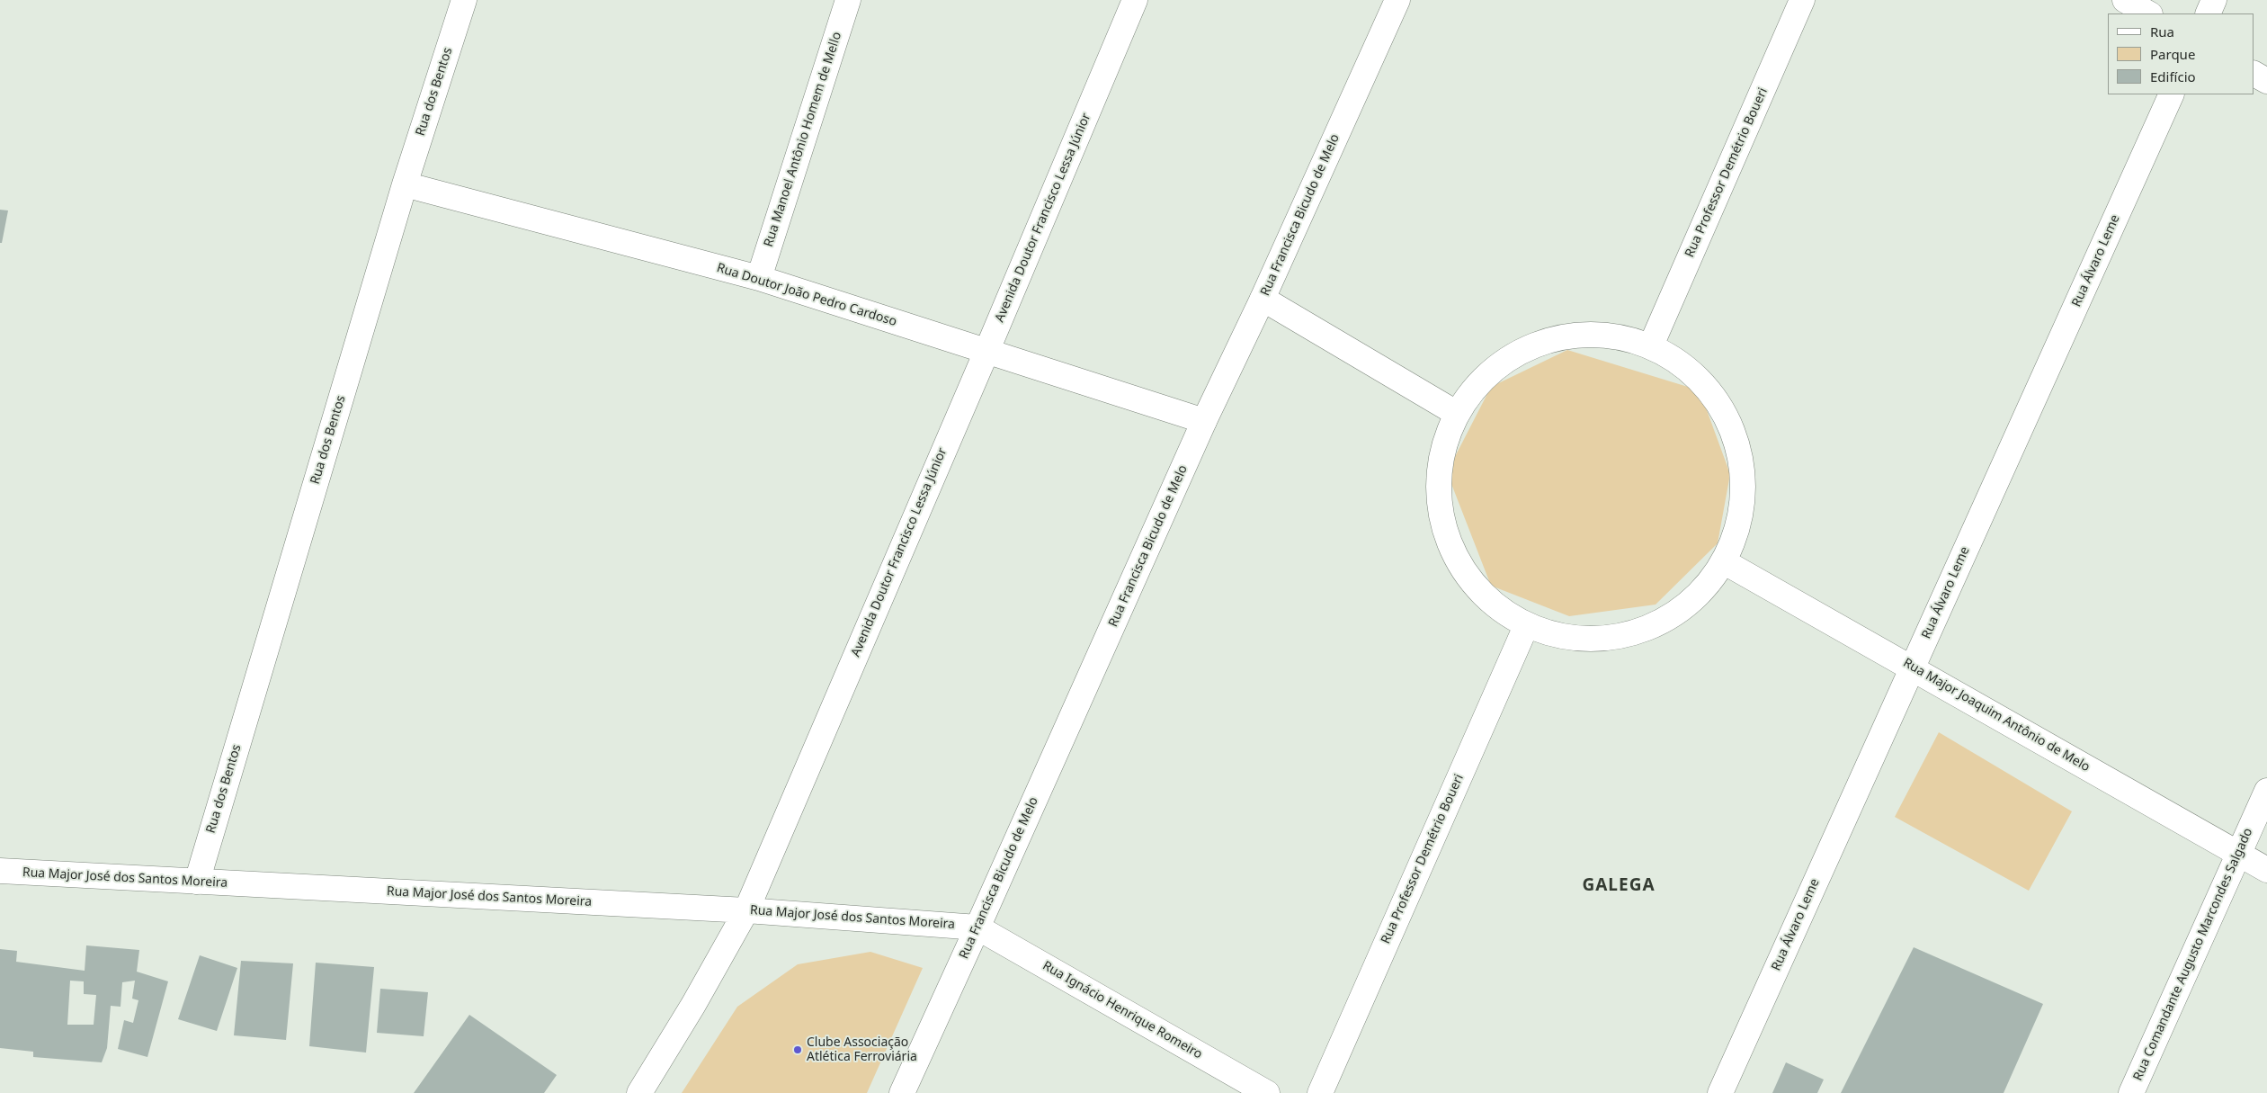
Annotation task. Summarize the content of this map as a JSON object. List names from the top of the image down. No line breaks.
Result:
{"streets":{"street":["Rua dos Bentos","Rua Manoel Antônio Homem de Mello","Rua Professor Demétrio Boueri","Rua Francisca Bicudo de Melo","Avenida Doutor Francisco Lessa Júnior","Rua Álvaro Leme","Rua Doutor João Pedro Cardoso","Rua Major Joaquim Antônio de Melo","Rua Major José dos Santos Moreira","Rua Comandante Augusto Marcondes Salgado","Rua Ignácio Henrique Romeiro"]},"crossings":[["Rua dos Bentos","Rua Doutor João Pedro Cardoso"],["Rua dos Bentos","Rua Major José dos Santos Moreira"],["Rua Manoel Antônio Homem de Mello","Rua Doutor João Pedro Cardoso"],["Rua Francisca Bicudo de Melo","Rua Doutor João Pedro Cardoso"],["Rua Francisca Bicudo de Melo","Rua Major José dos Santos Moreira"],["Rua Francisca Bicudo de Melo","Rua Ignácio Henrique Romeiro"],["Avenida Doutor Francisco Lessa Júnior","Rua Doutor João Pedro Cardoso"],["Avenida Doutor Francisco Lessa Júnior","Rua Major José dos Santos Moreira"],["Rua Álvaro Leme","Rua Major Joaquim Antônio de Melo"],["Rua Major Joaquim Antônio de Melo","Rua Comandante Augusto Marcondes Salgado"],["Rua Major José dos Santos Moreira","Rua Ignácio Henrique Romeiro"]],"districts":["GALEGA"],"places":["Clube Associação Atlética Ferroviária"],"legend":["Rua","Parque","Edifício"]}
